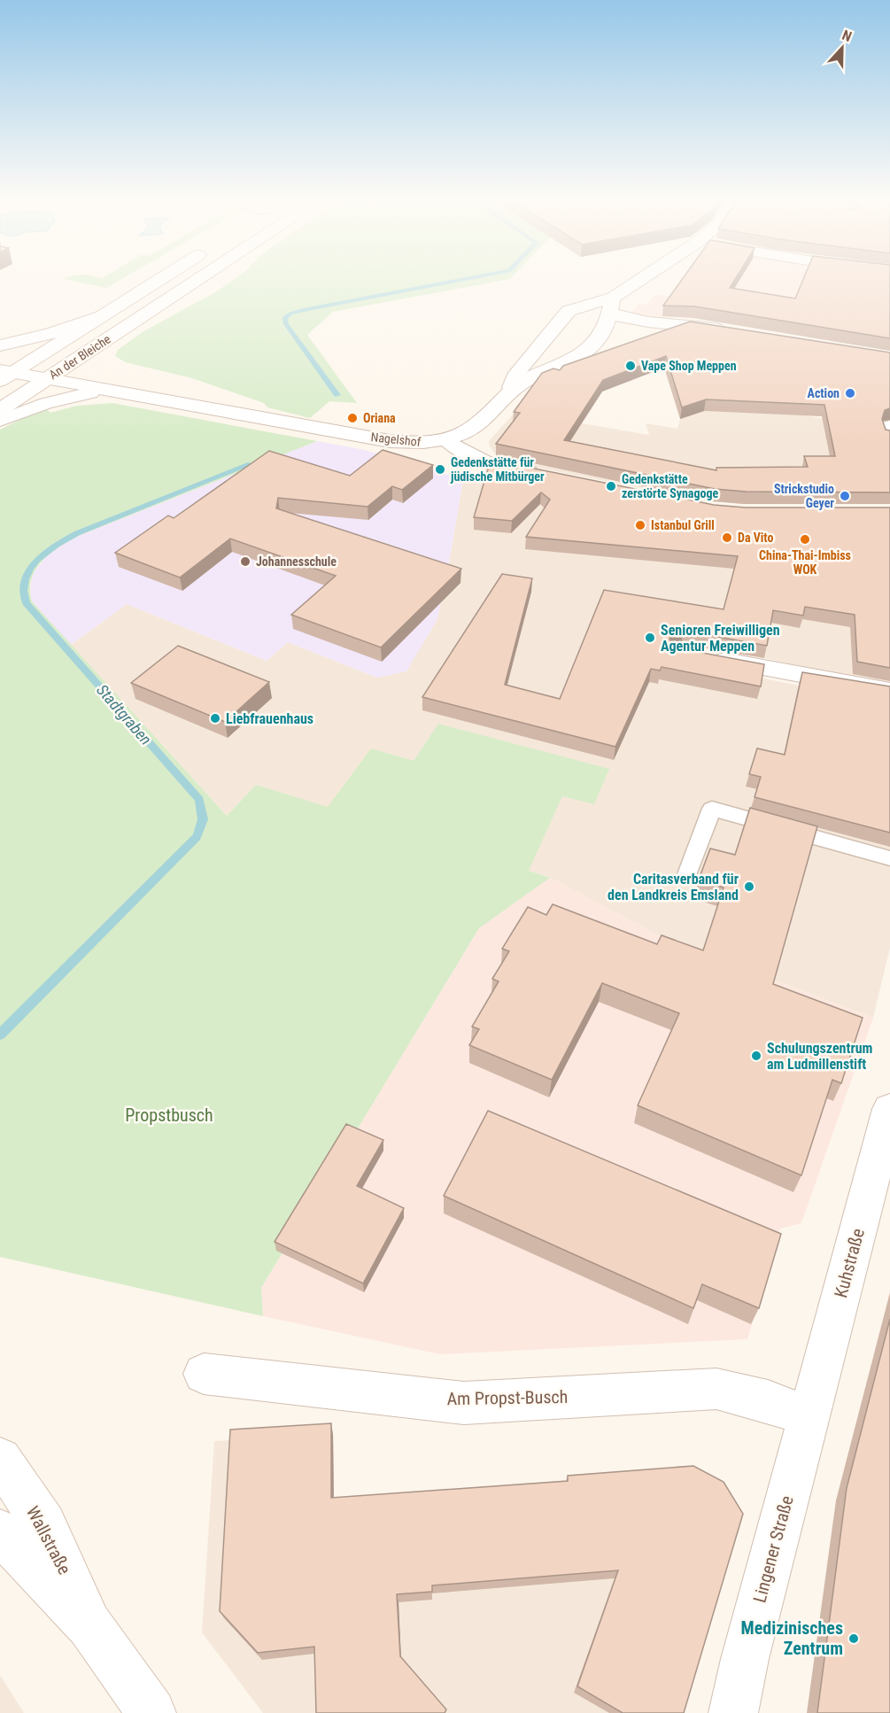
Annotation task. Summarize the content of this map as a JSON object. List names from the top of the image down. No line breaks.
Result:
{"streets":{"street":["An der Bleiche","Nagelshof","Kuhstraße","Am Propst-Busch","Wallstraße","Lingener Straße"]},"crossings":[["An der Bleiche","Nagelshof"],["Kuhstraße","Am Propst-Busch"],["Kuhstraße","Lingener Straße"],["Am Propst-Busch","Lingener Straße"]],"water":["Stadtgraben"],"parks":["Propstbusch"],"places":["Vape Shop Meppen","Action","Oriana","Gedenkstätte für jüdische Mitbürger","Gedenkstätte zerstörte Synagoge","Strickstudio Geyer","Istanbul Grill","Da Vito","China-Thai-Imbiss WOK","Johannesschule","Senioren Freiwilligen Agentur Meppen","Liebfrauenhaus","Caritasverband für den Landkreis Emsland","Schulungszentrum am Ludmillenstift","Medizinisches Zentrum"],"north":"top"}
